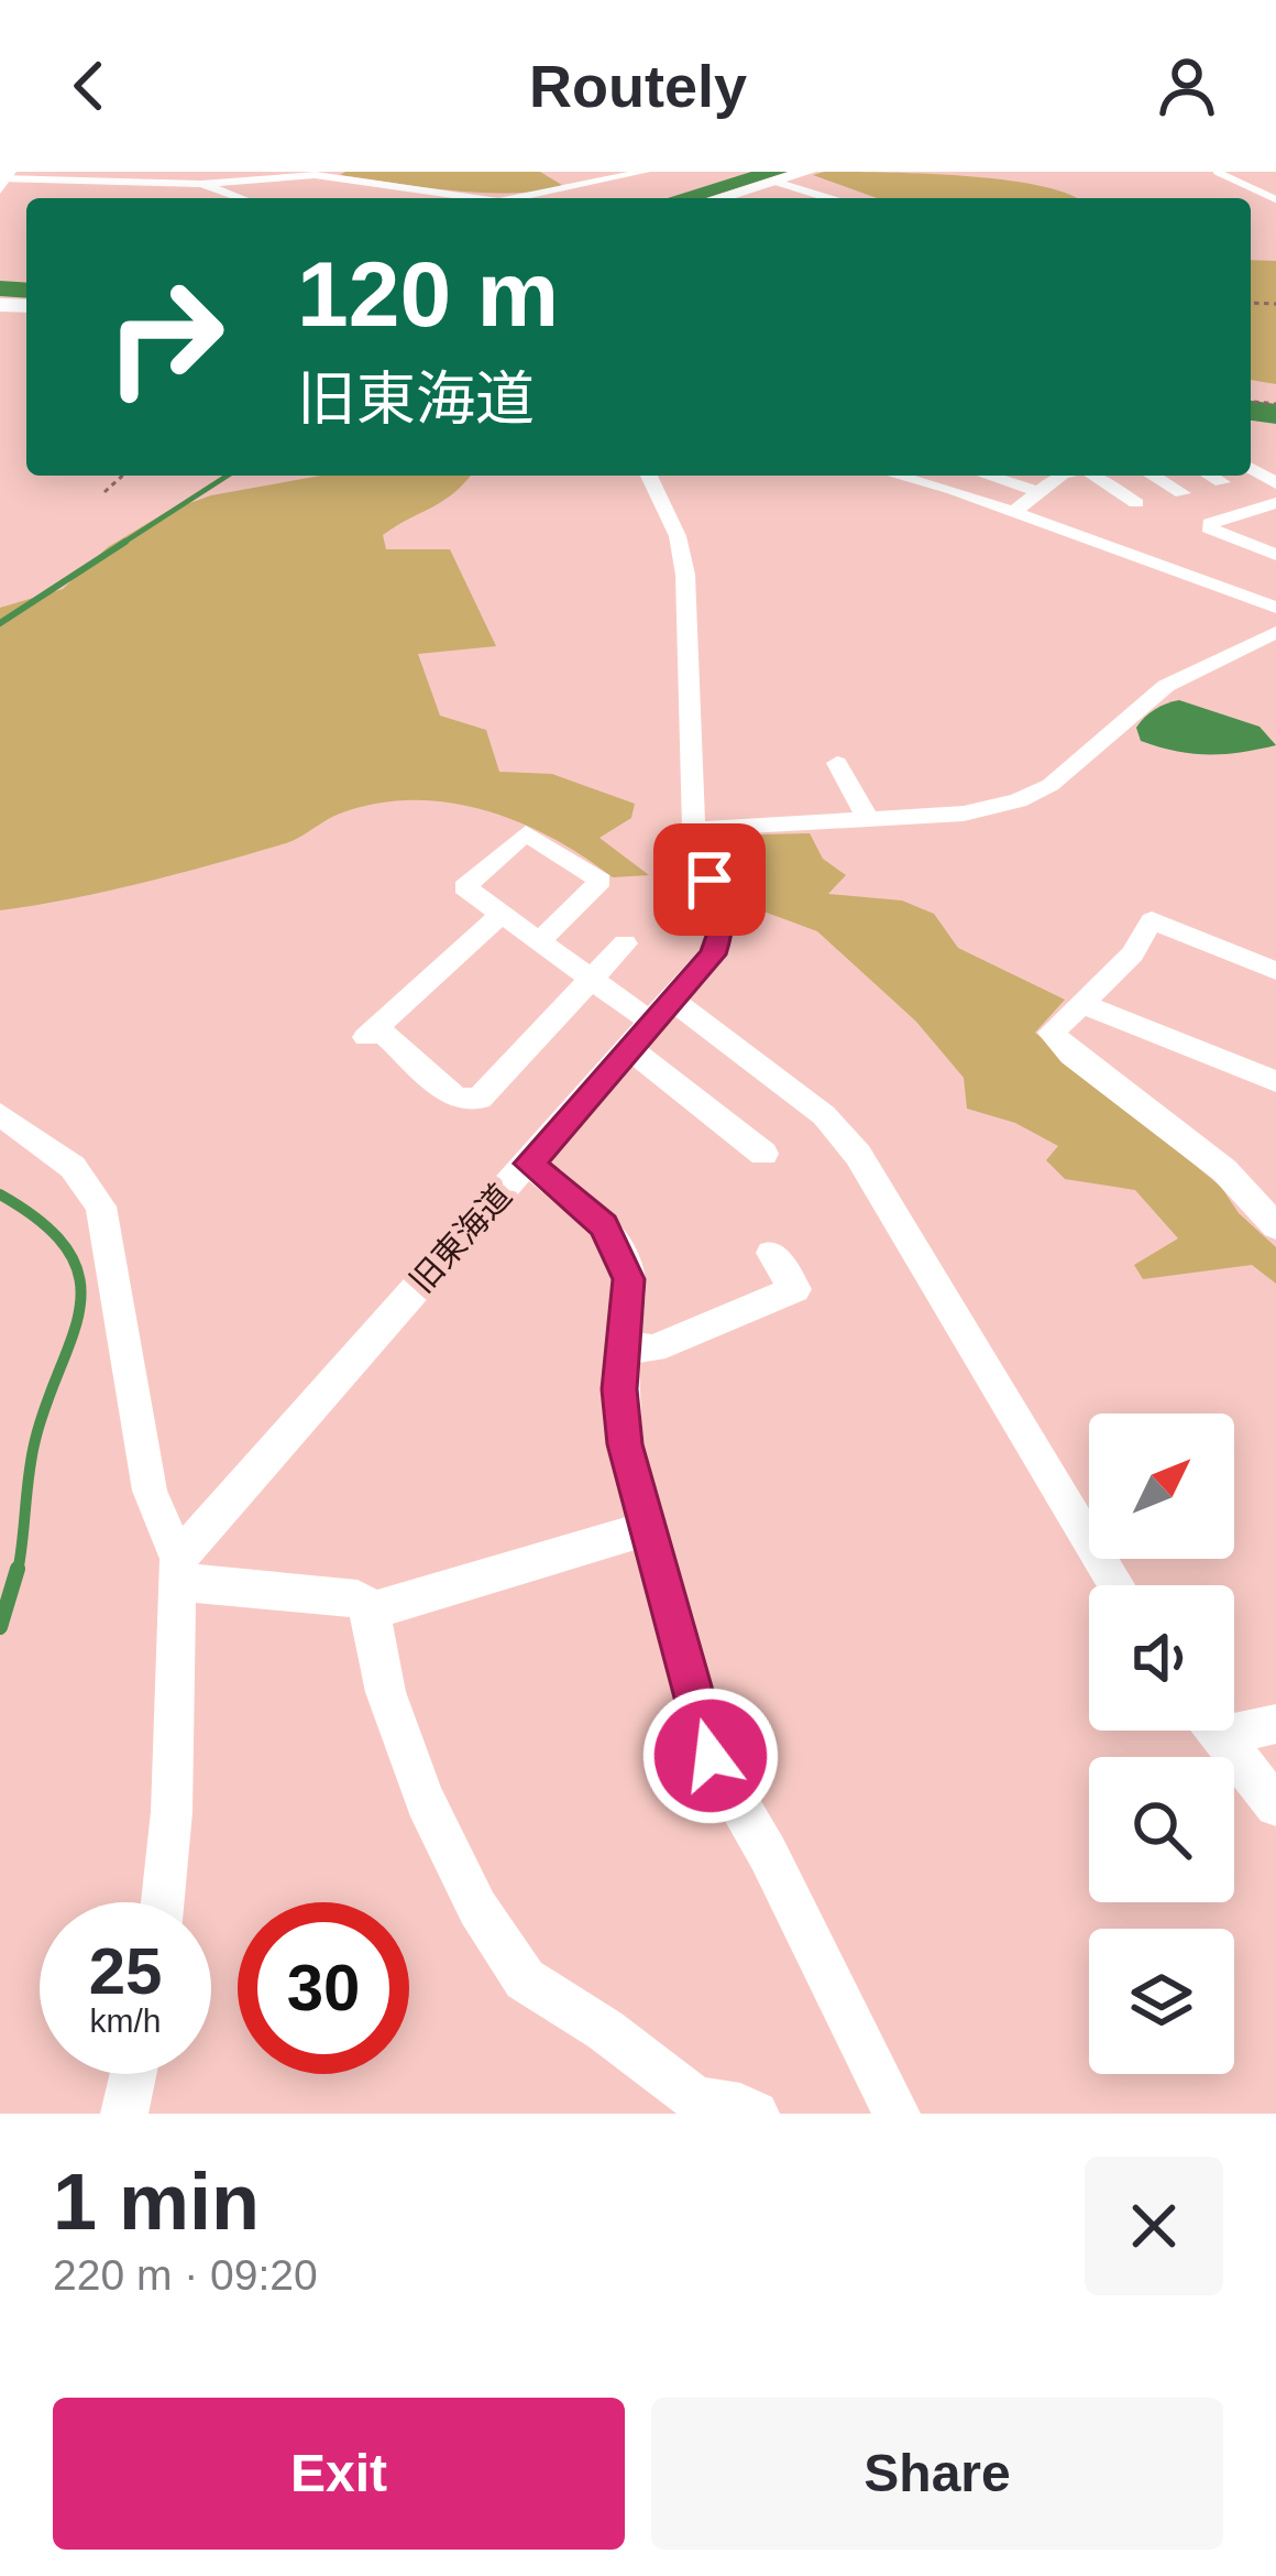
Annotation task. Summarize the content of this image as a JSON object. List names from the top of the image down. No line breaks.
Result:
{"streets":{"street":["旧東海道"]},"north":"top right","page":{"header":"Routely","turn":["120 m","旧東海道"],"speed":"25 km/h","limit":"30","heading":["1 min","220 m · 09:20"],"buttons":["Exit","Share"]}}
